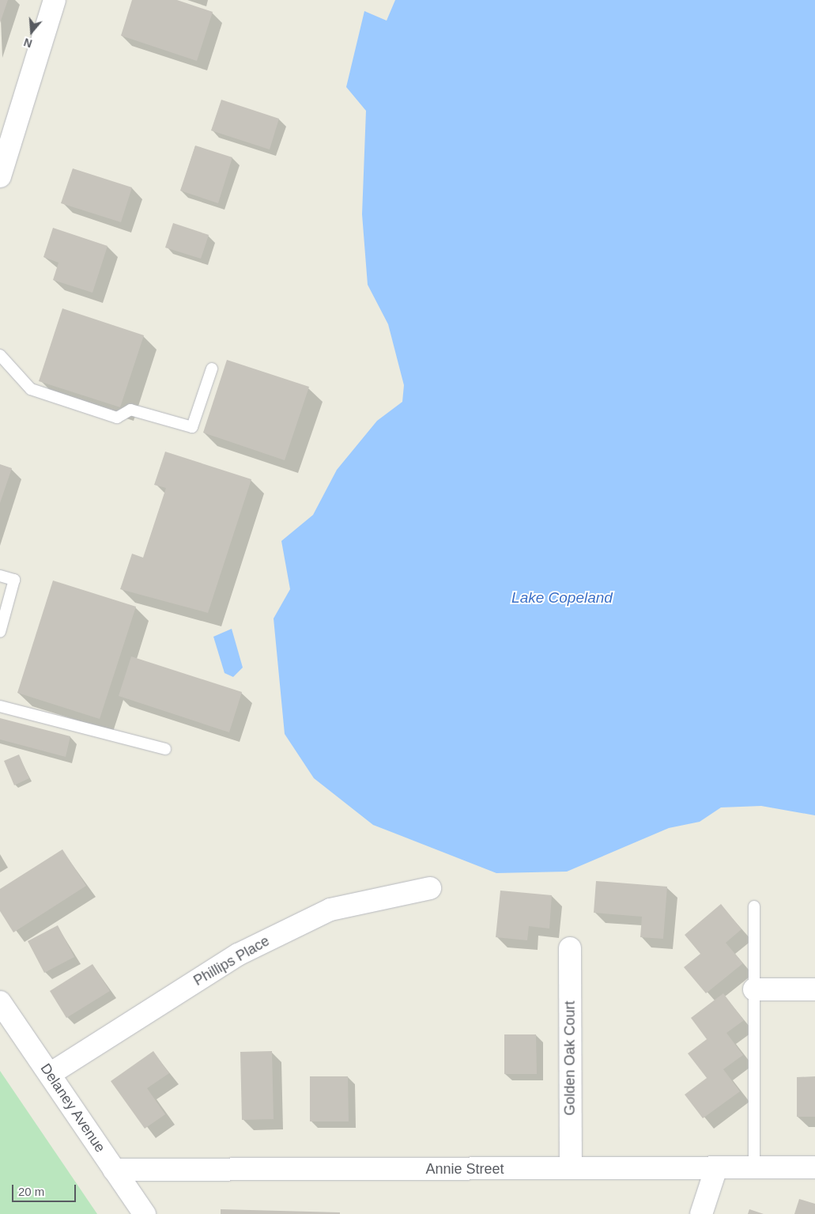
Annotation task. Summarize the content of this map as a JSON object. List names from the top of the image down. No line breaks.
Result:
{"streets":{"street":["Phillips Place","Golden Oak Court","Delaney Avenue","Annie Street"]},"crossings":[["Phillips Place","Delaney Avenue"],["Golden Oak Court","Annie Street"],["Delaney Avenue","Annie Street"]],"water":["Lake Copeland"],"scale_bar":"20 m","north":"bottom"}
